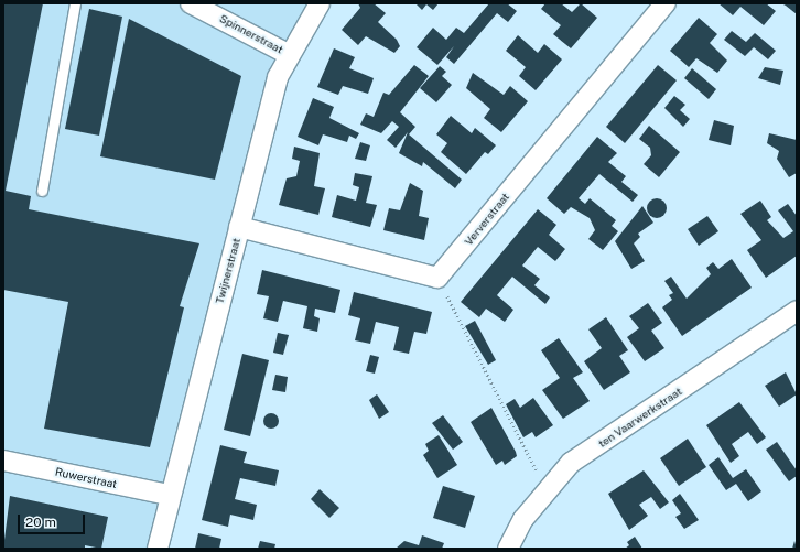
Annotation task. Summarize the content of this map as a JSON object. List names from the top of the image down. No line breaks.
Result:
{"streets":{"street":["Spinnerstraat","Ververstraat","Twijnerstraat","ten Vaarwerkstraat","Ruwerstraat"]},"crossings":[["Spinnerstraat","Twijnerstraat"],["Twijnerstraat","Ruwerstraat"]],"scale_bar":"20 m"}
